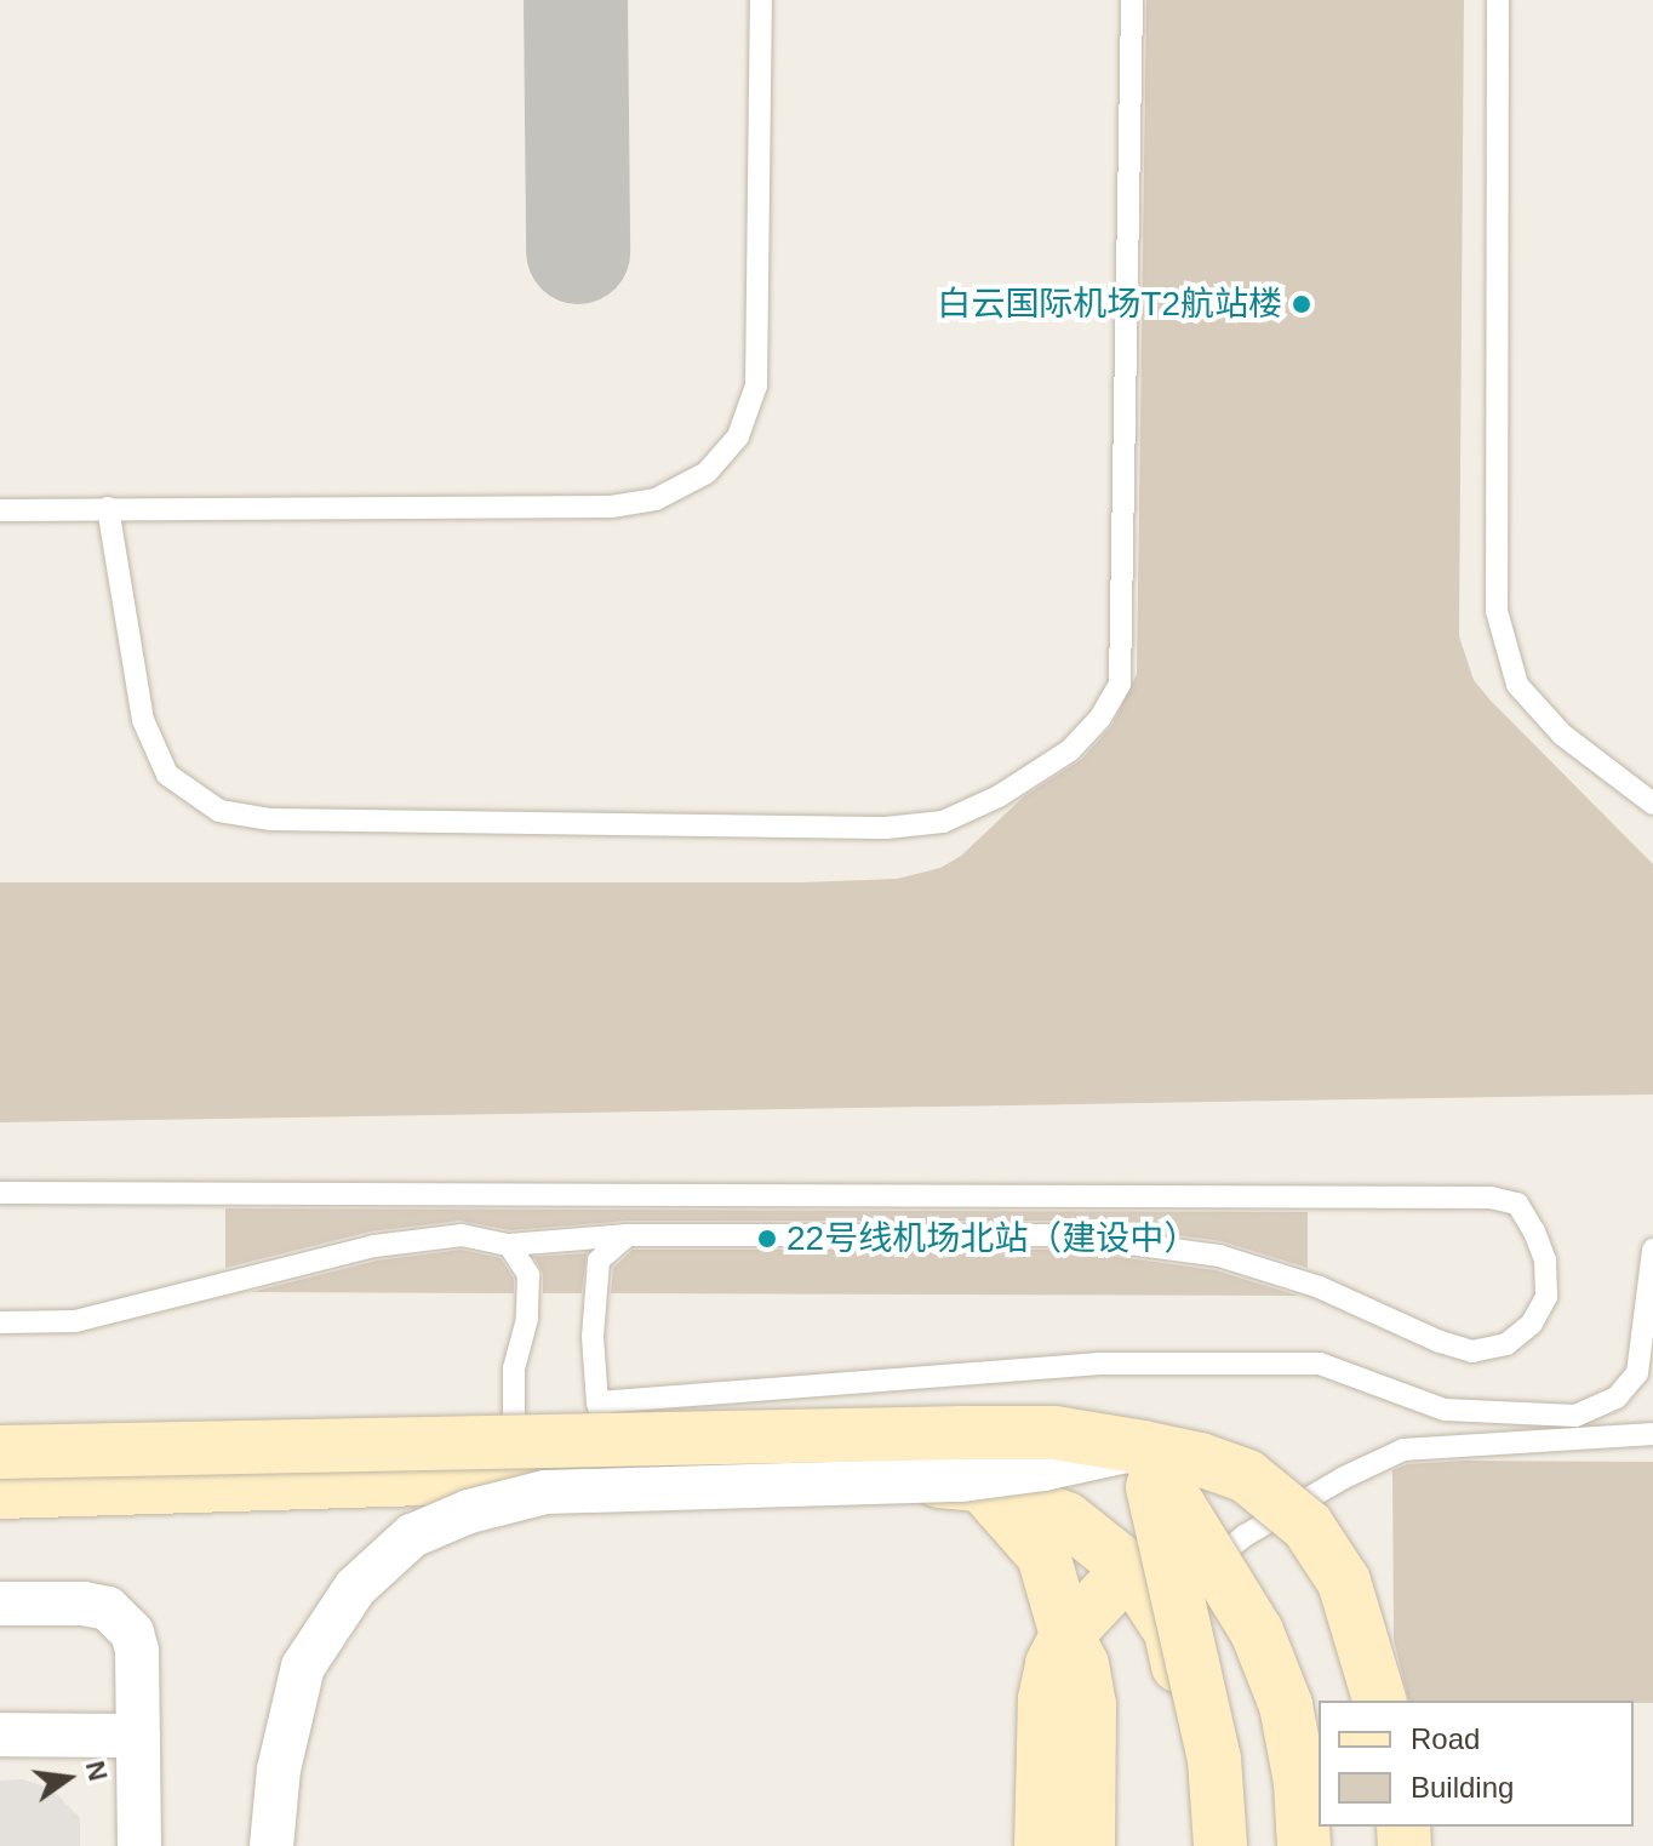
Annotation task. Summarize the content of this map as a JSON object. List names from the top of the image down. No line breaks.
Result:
{"places":["白云国际机场T2航站楼","22号线机场北站（建设中）"],"legend":["Road","Building"],"north":"right"}
